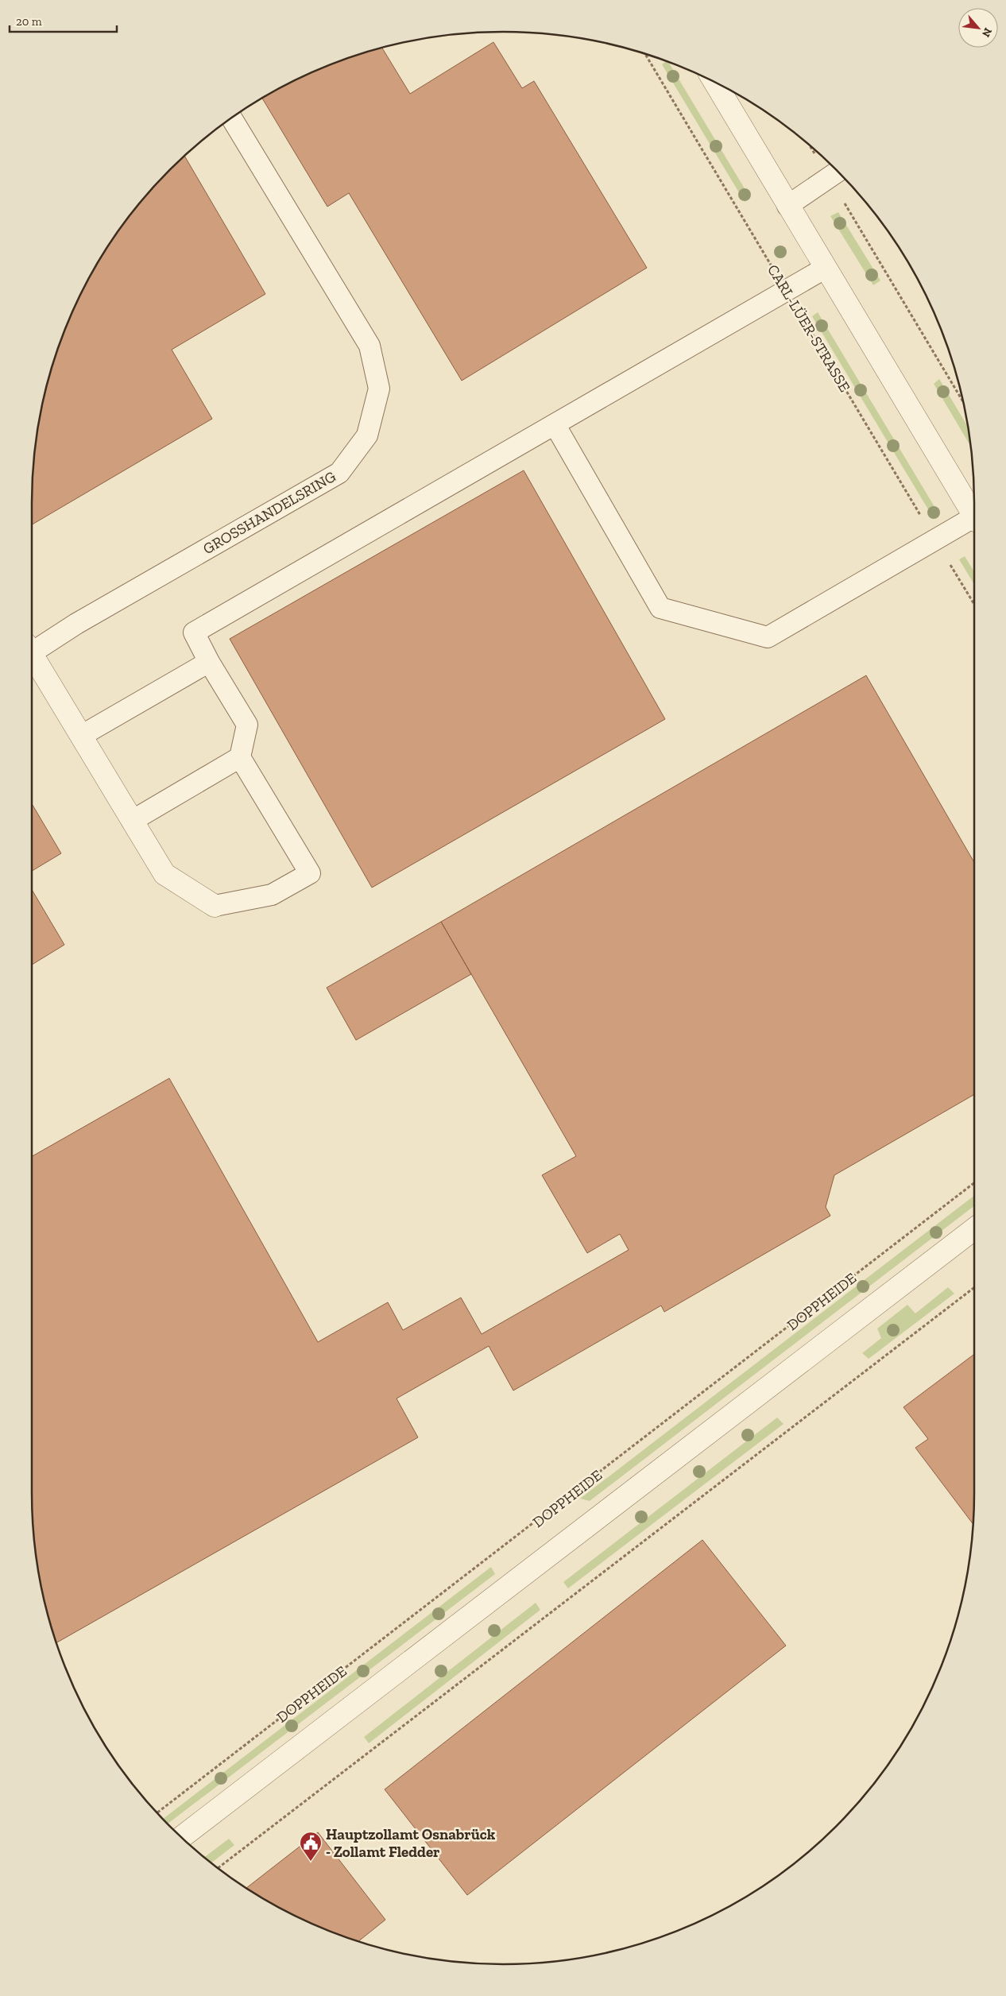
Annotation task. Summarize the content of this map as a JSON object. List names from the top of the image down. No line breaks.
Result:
{"streets":{"lane":["GROSSHANDELSRING"],"path":["CARL-LÜER-STRASSE","DOPPHEIDE"]},"places":{"public building":["Hauptzollamt Osnabrück - Zollamt Fledder"]},"scale_bar":"20 m","north":"bottom right"}
